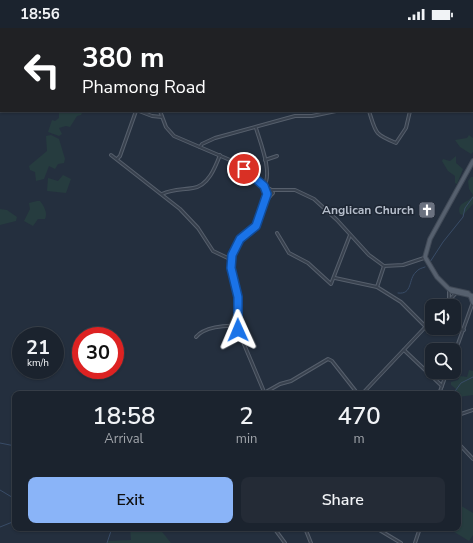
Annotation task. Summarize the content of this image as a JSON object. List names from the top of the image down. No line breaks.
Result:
{"places":{"church":["Anglican Church"]},"page":{"status":"18:56","turn":["380 m","Phamong Road"],"speed":"21 km/h","limit":"30","eta":["18:58","Arrival","2","min","470","m"],"buttons":["Exit","Share"]}}
